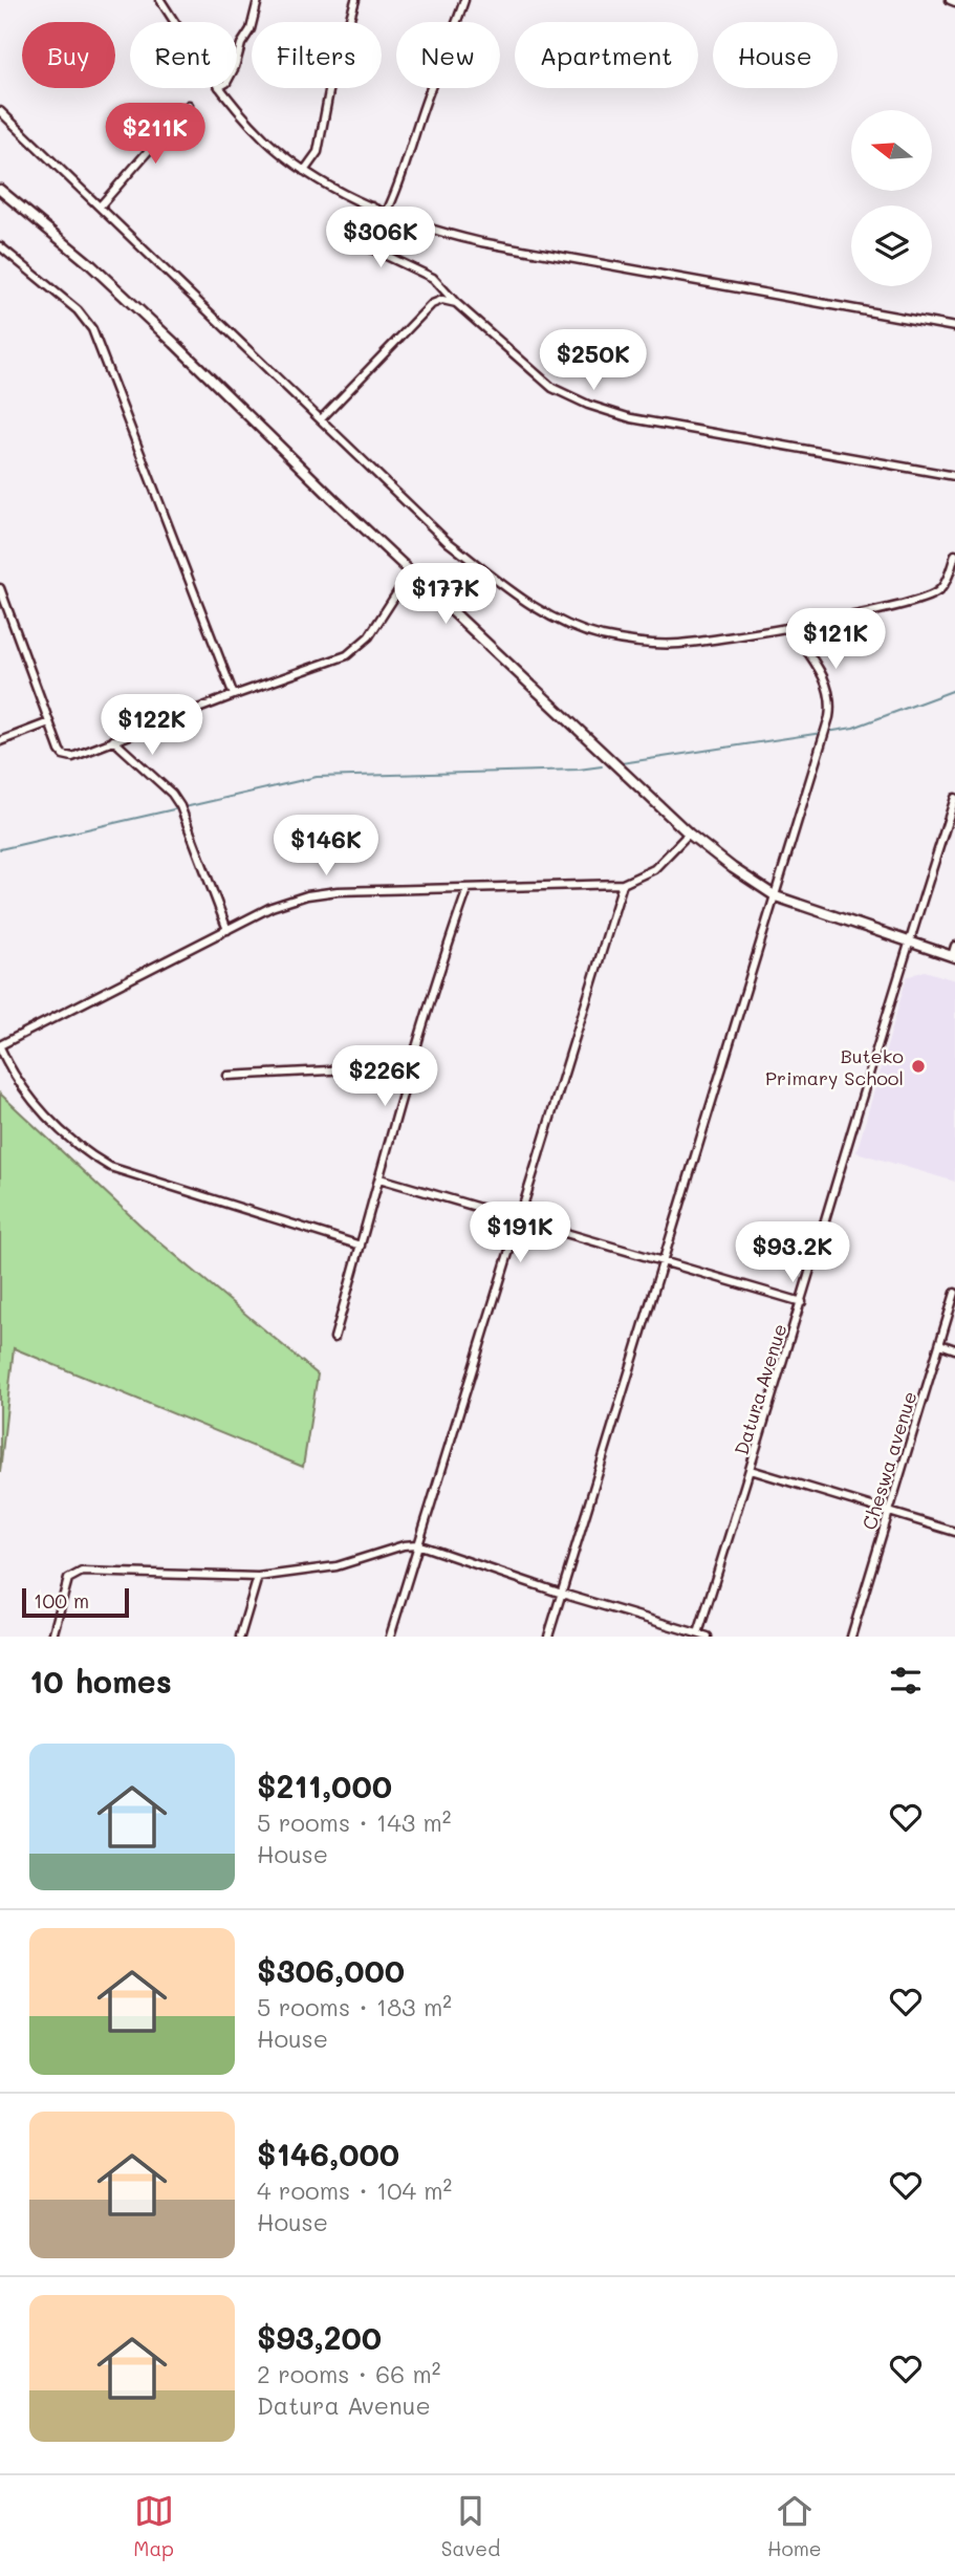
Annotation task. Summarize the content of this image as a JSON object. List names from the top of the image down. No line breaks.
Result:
{"streets":{"street":["Datura Avenue","Cheswa avenue"]},"places":["Buteko Primary School"],"scale_bar":"100 m","north":"left","page":{"chip":["Buy","Rent","Filters","New","Apartment","House"],"price":["$211K","$306K","$250K","$177K","$121K","$122K","$146K","$226K","$191K","$93.2K"],"scale":"100 m","heading":"10 homes","list":[{"name":"$211,000","note":"5 rooms · 143 m² · House"},{"name":"$306,000","note":"5 rooms · 183 m² · House"},{"name":"$146,000","note":"4 rooms · 104 m² · House"},{"name":"$93,200","note":"2 rooms · 66 m² · Datura Avenue"}],"tabs":["Map","Saved","Home"]}}
